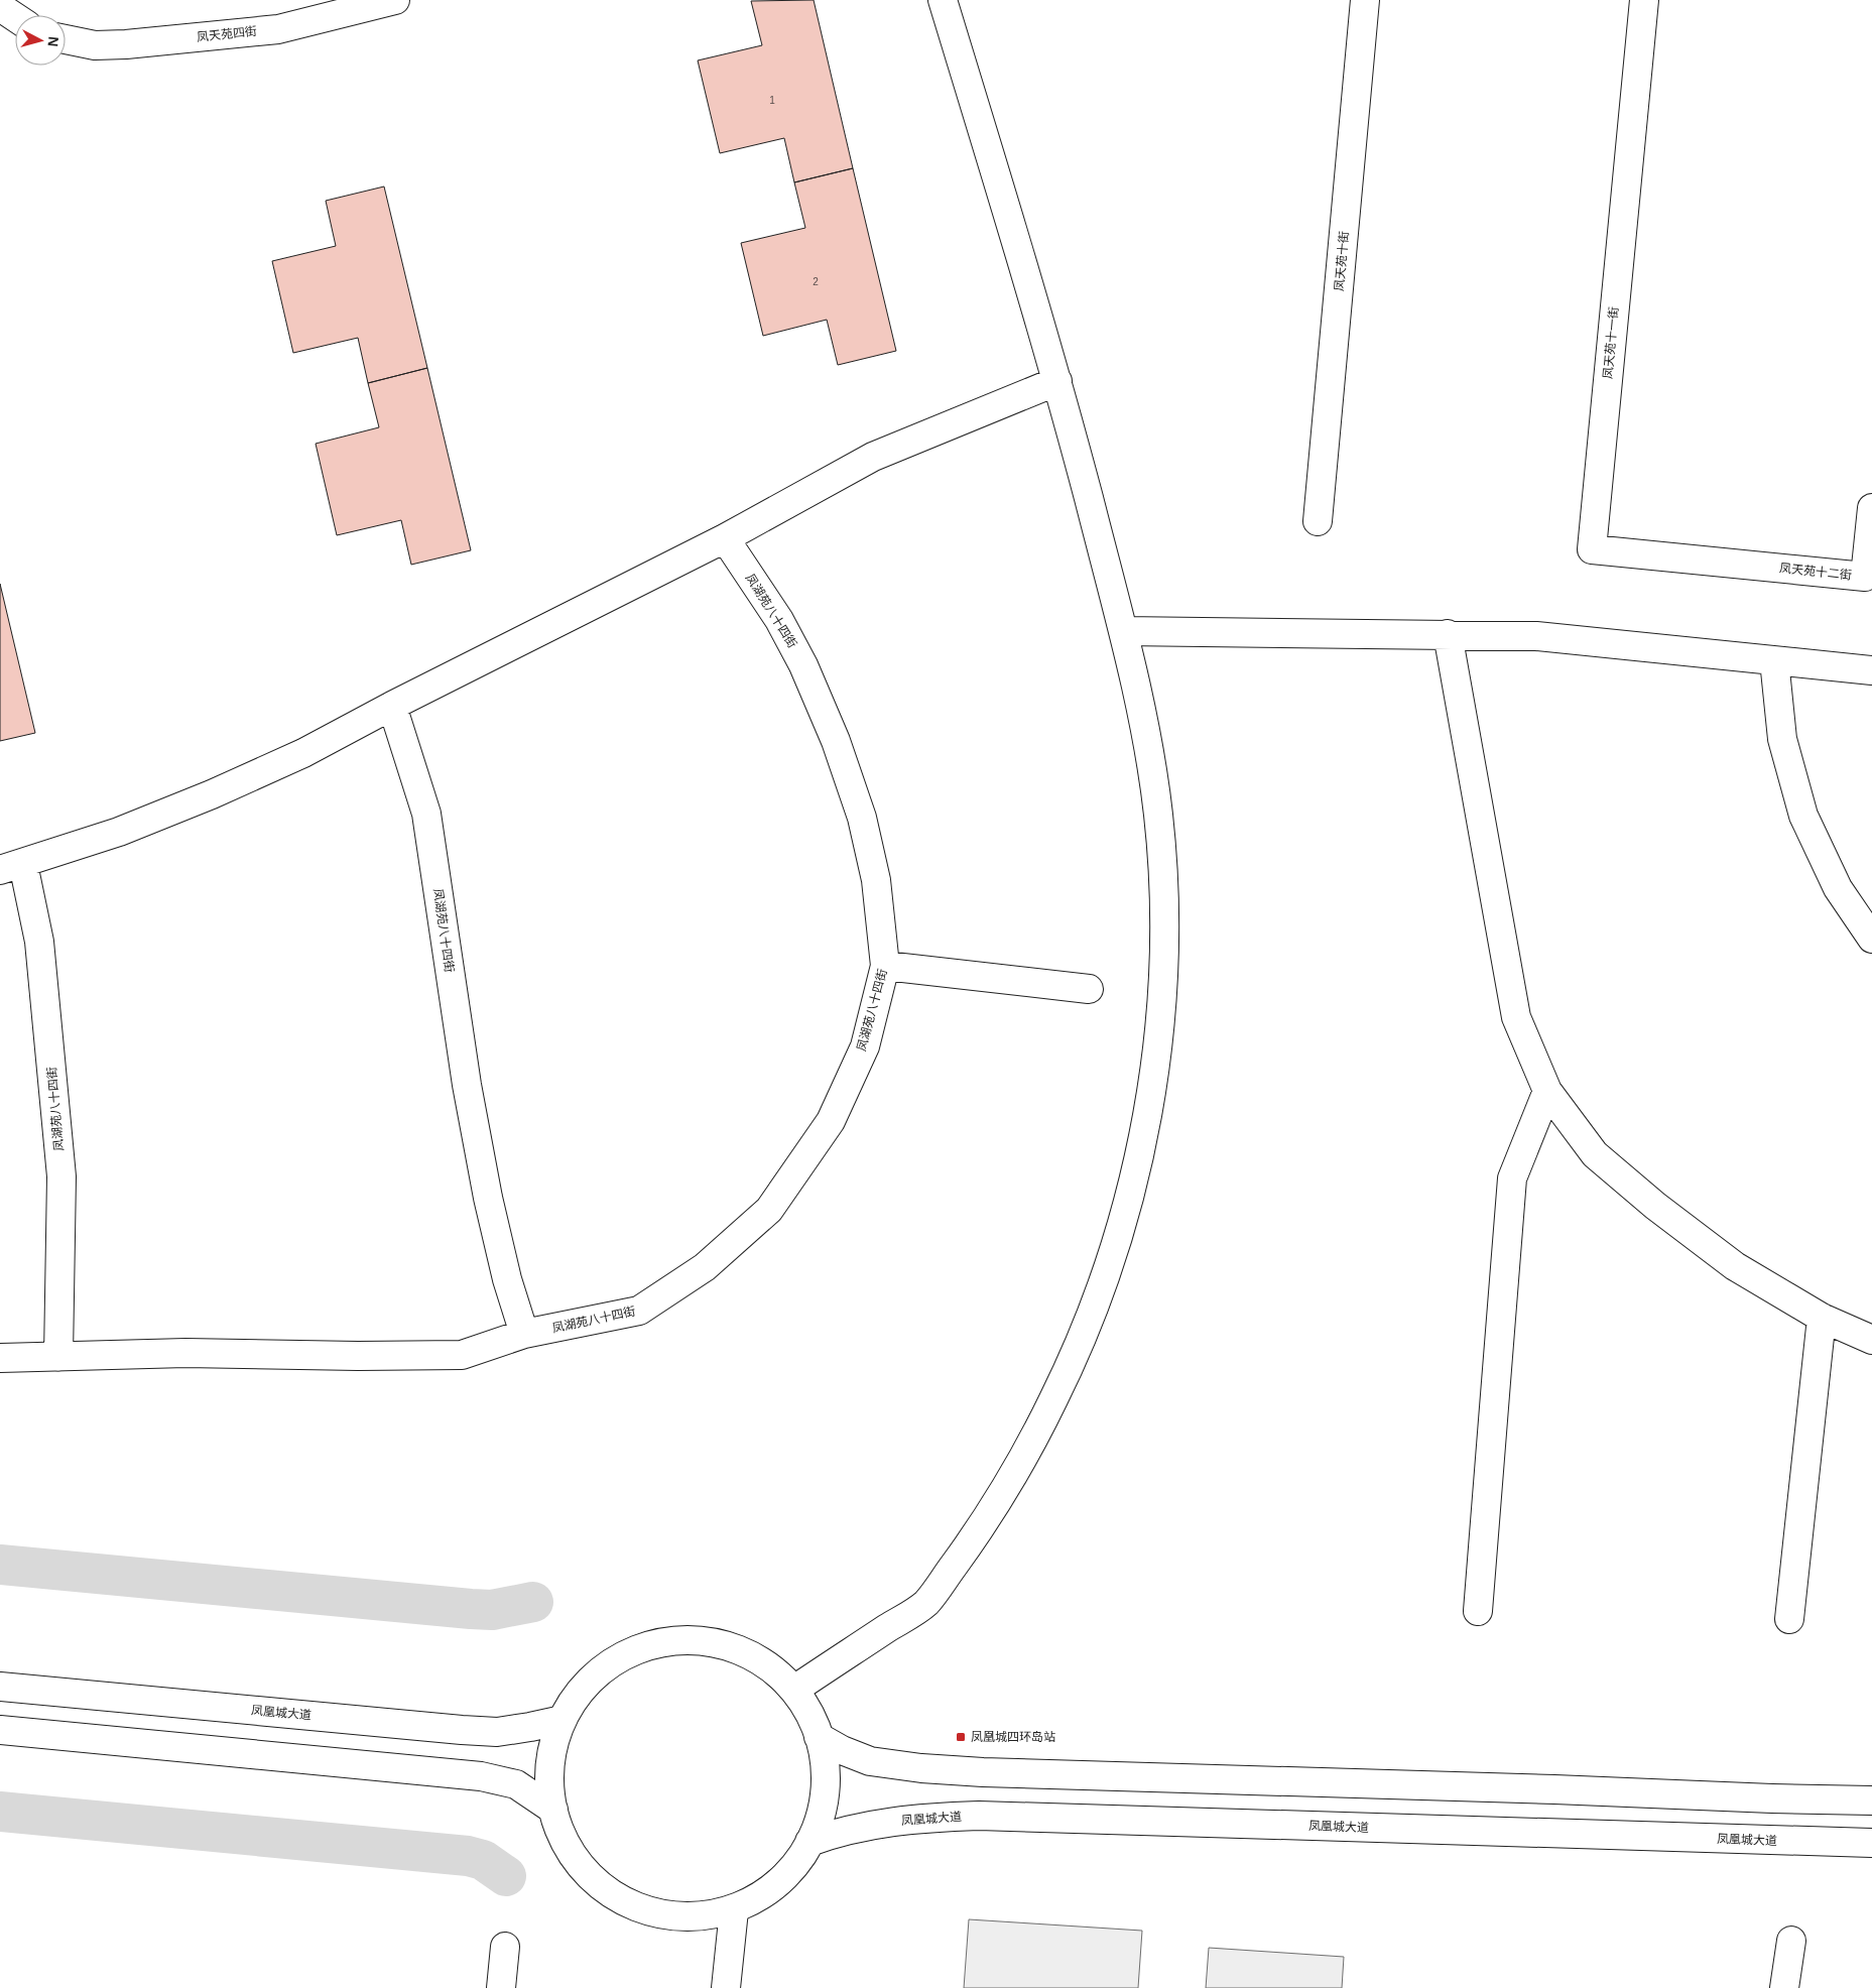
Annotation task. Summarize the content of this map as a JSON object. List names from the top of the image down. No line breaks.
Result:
{"streets":{"main road":["凤天苑四街","凤天苑十街","凤天苑十一街","凤天苑十二街","凤湖苑八十四街","凤凰城大道"]},"crossings":[["凤天苑十一街","凤天苑十二街"]],"places":{"transit":["凤凰城四环岛站"]},"house_numbers":["1","2"],"north":"right"}
